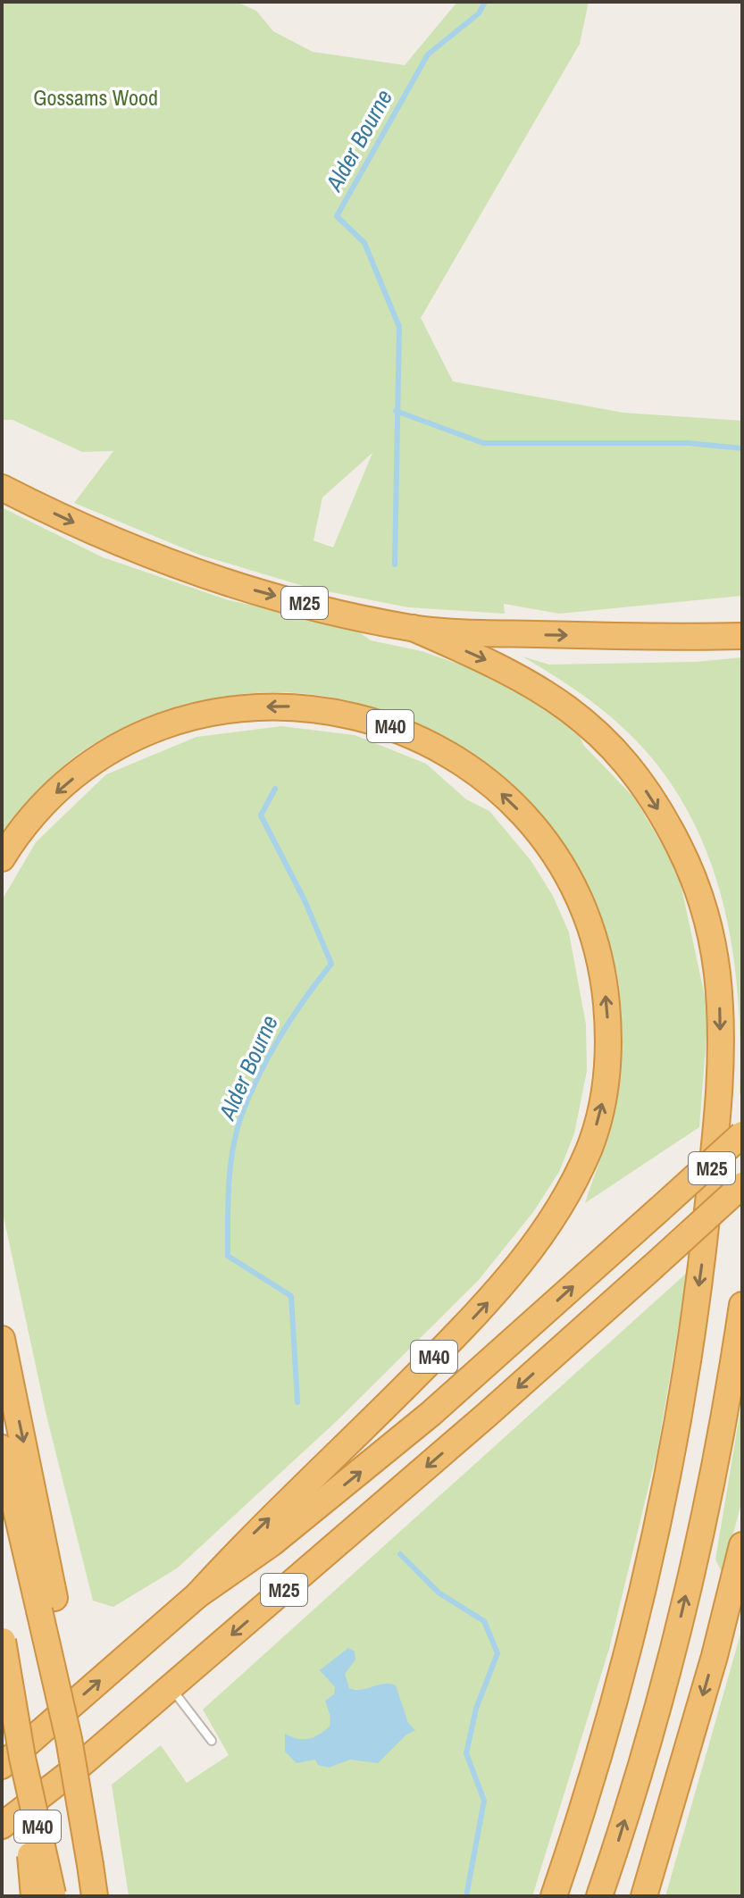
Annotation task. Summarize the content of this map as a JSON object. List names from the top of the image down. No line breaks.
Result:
{"streets":{"highway":["M25","M40"]},"crossings":[["M25","M40"]],"water":["Alder Bourne"],"parks":["Gossams Wood"]}
